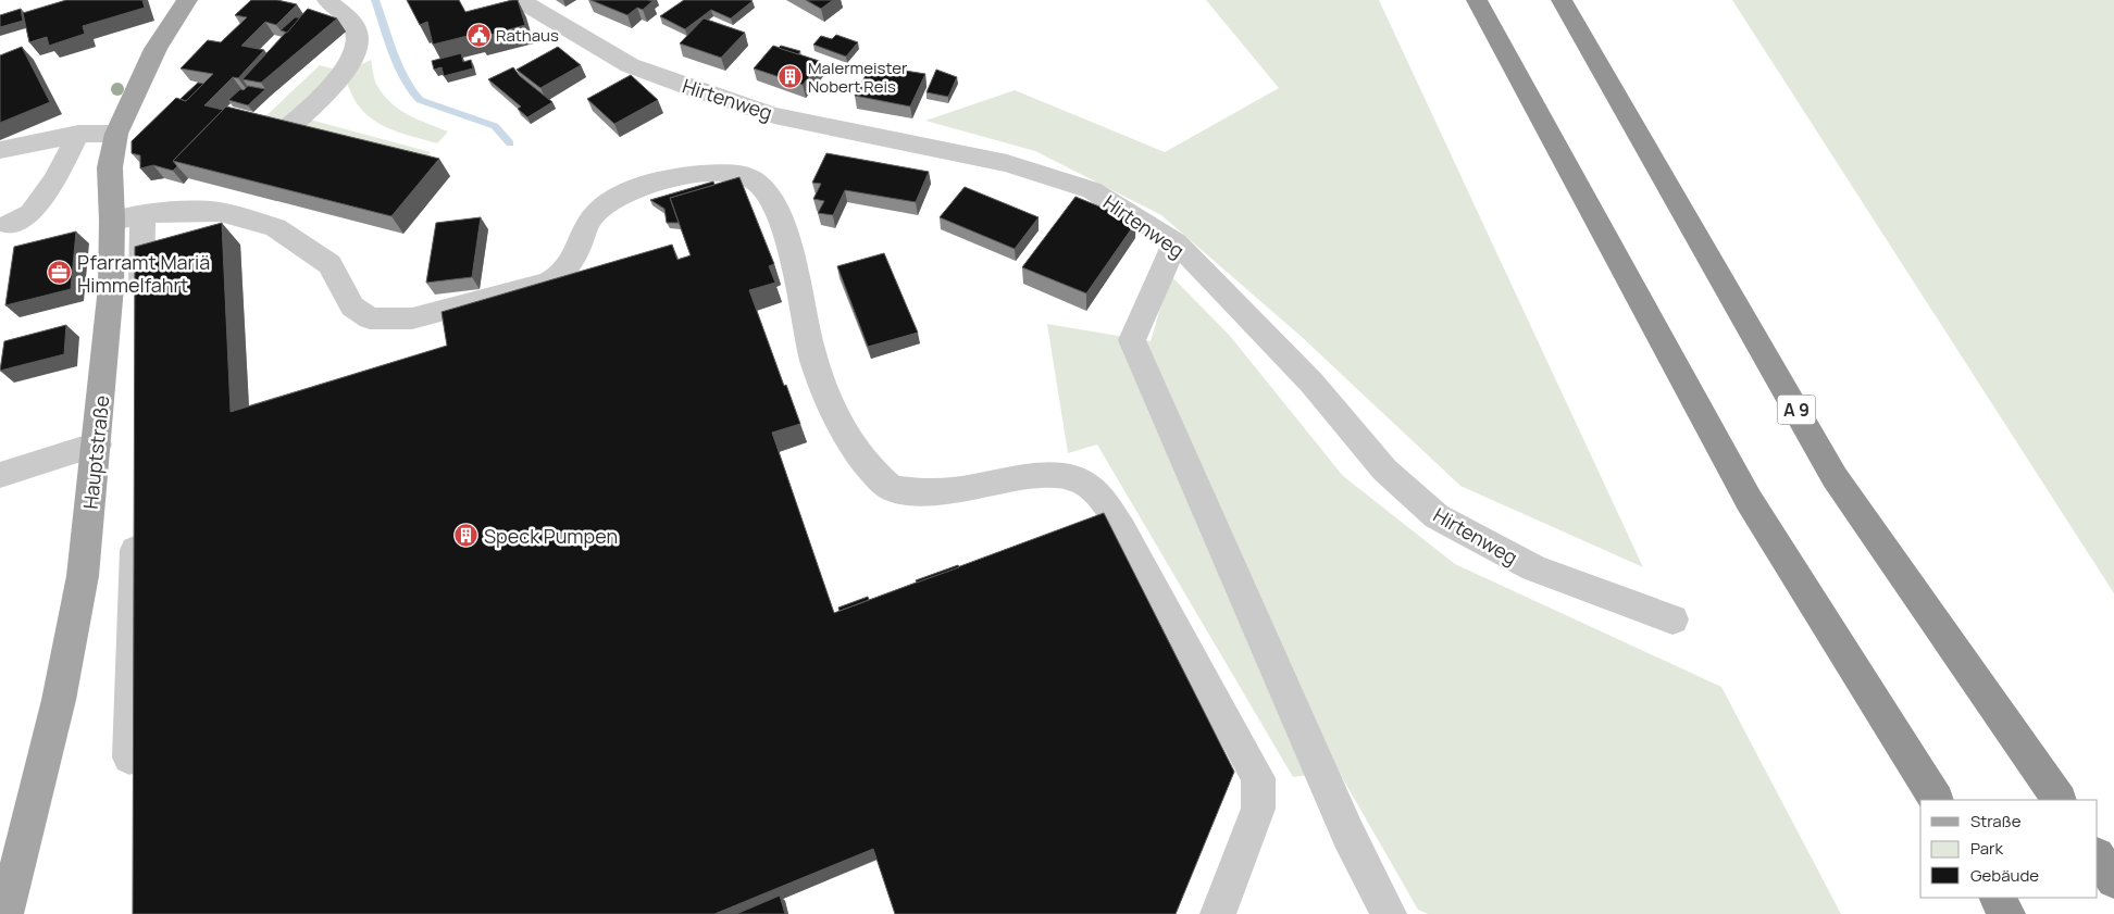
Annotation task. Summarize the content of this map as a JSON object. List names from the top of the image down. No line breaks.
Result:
{"streets":{"highway":["A 9"],"main road":["Hauptstraße"],"street":["Hirtenweg"]},"places":{"public building":["Rathaus"],"building":["Malermeister Nobert Reis","Speck Pumpen"],"office":["Pfarramt Mariä Himmelfahrt"]},"legend":["Straße","Park","Gebäude"]}
